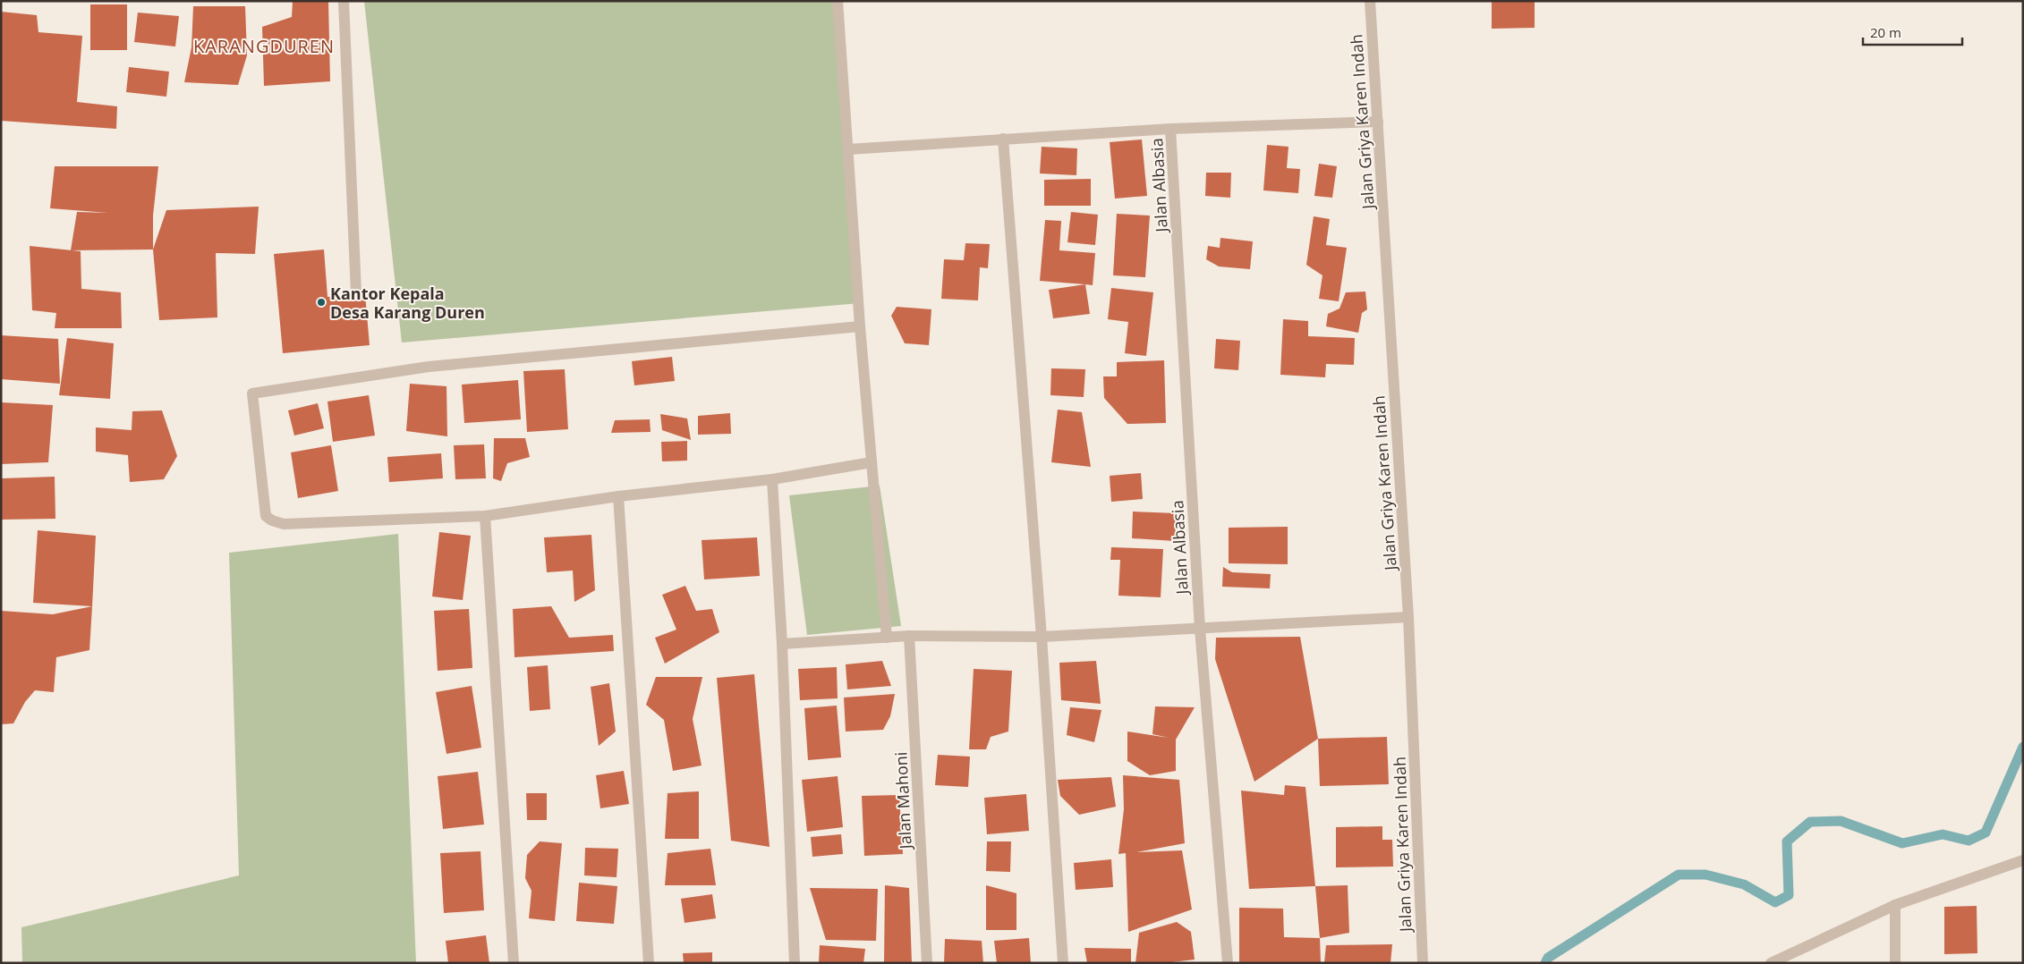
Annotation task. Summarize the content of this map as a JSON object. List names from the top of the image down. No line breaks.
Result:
{"streets":{"street":["Jalan Griya Karen Indah","Jalan Albasia","Jalan Mahoni"]},"districts":["KARANGDUREN"],"places":["Kantor Kepala Desa Karang Duren"],"scale_bar":"20 m"}
